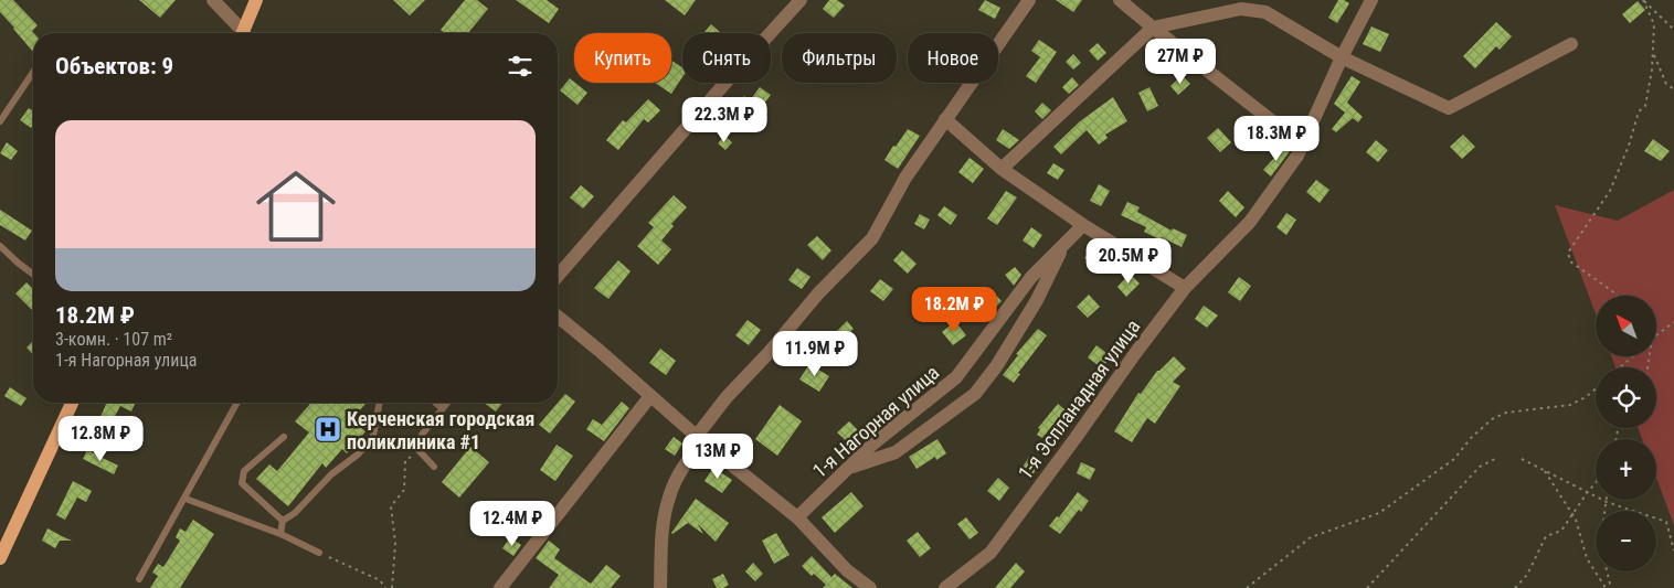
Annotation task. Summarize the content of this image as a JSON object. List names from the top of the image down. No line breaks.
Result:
{"streets":{"street":["1-я Эспланадная улица","1-я Нагорная улица"]},"places":{"hospital":["Керченская городская поликлиника #1"]},"north":"top left","page":{"chip":["Купить","Снять","Фильтры","Новое"],"heading":"Объектов: 9","price":["27M ₽","22.3M ₽","18.3M ₽","20.5M ₽","18.2M ₽","11.9M ₽","12.8M ₽","13M ₽","12.4M ₽"],"list":[{"name":"18.2M ₽","note":"3-комн. · 107 m² · 1-я Нагорная улица"}],"map_buttons":["+","−"]}}
